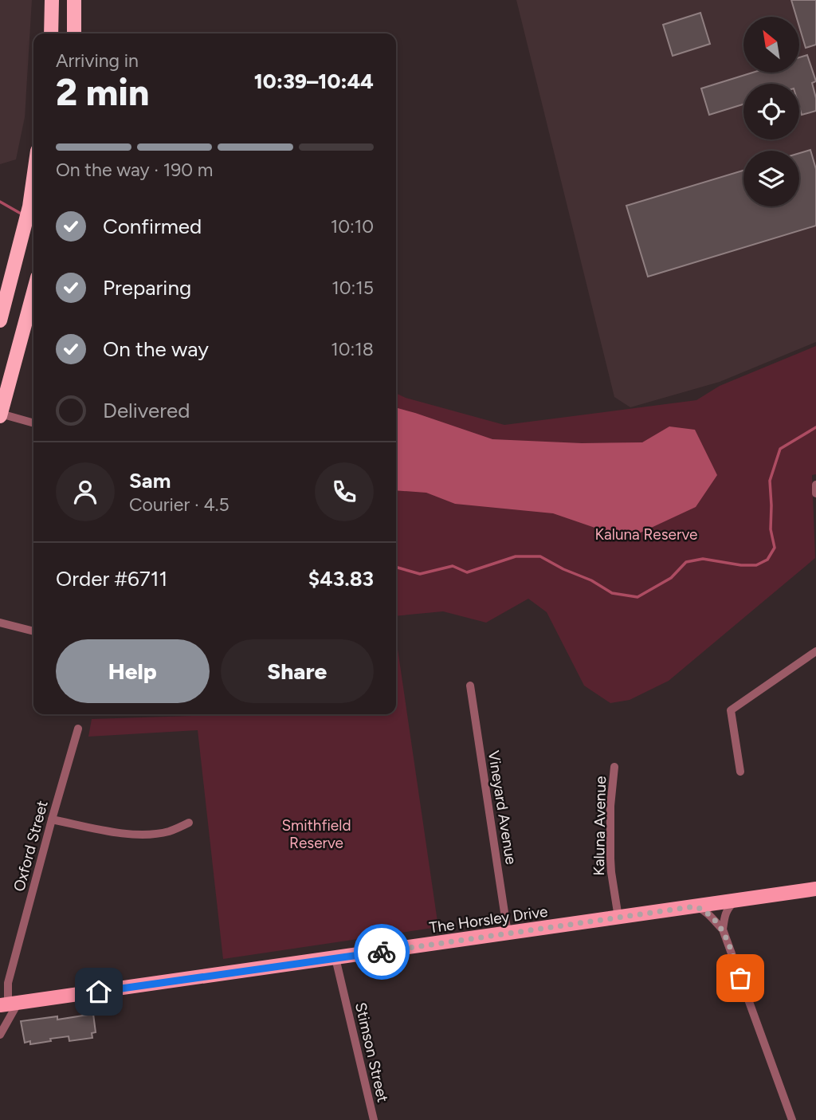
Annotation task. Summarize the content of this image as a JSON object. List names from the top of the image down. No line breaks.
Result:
{"streets":{"main road":["The Horsley Drive"],"street":["Vineyard Avenue","Kaluna Avenue","Oxford Street","Stimson Street"]},"crossings":[["Vineyard Avenue","The Horsley Drive"],["Kaluna Avenue","The Horsley Drive"],["Oxford Street","The Horsley Drive"],["The Horsley Drive","Stimson Street"]],"parks":["Kaluna Reserve","Smithfield Reserve"],"north":"top left","page":{"heading":["2 min","Arriving in","10:39–10:44"],"panel":["Sam","Courier · 4.5","Order #6711","$43.83"],"bar":"On the way · 190 m","list":[["Confirmed","10:10"],["Preparing","10:15"],["On the way","10:18"],"Delivered"],"buttons":["Help","Share"]}}
